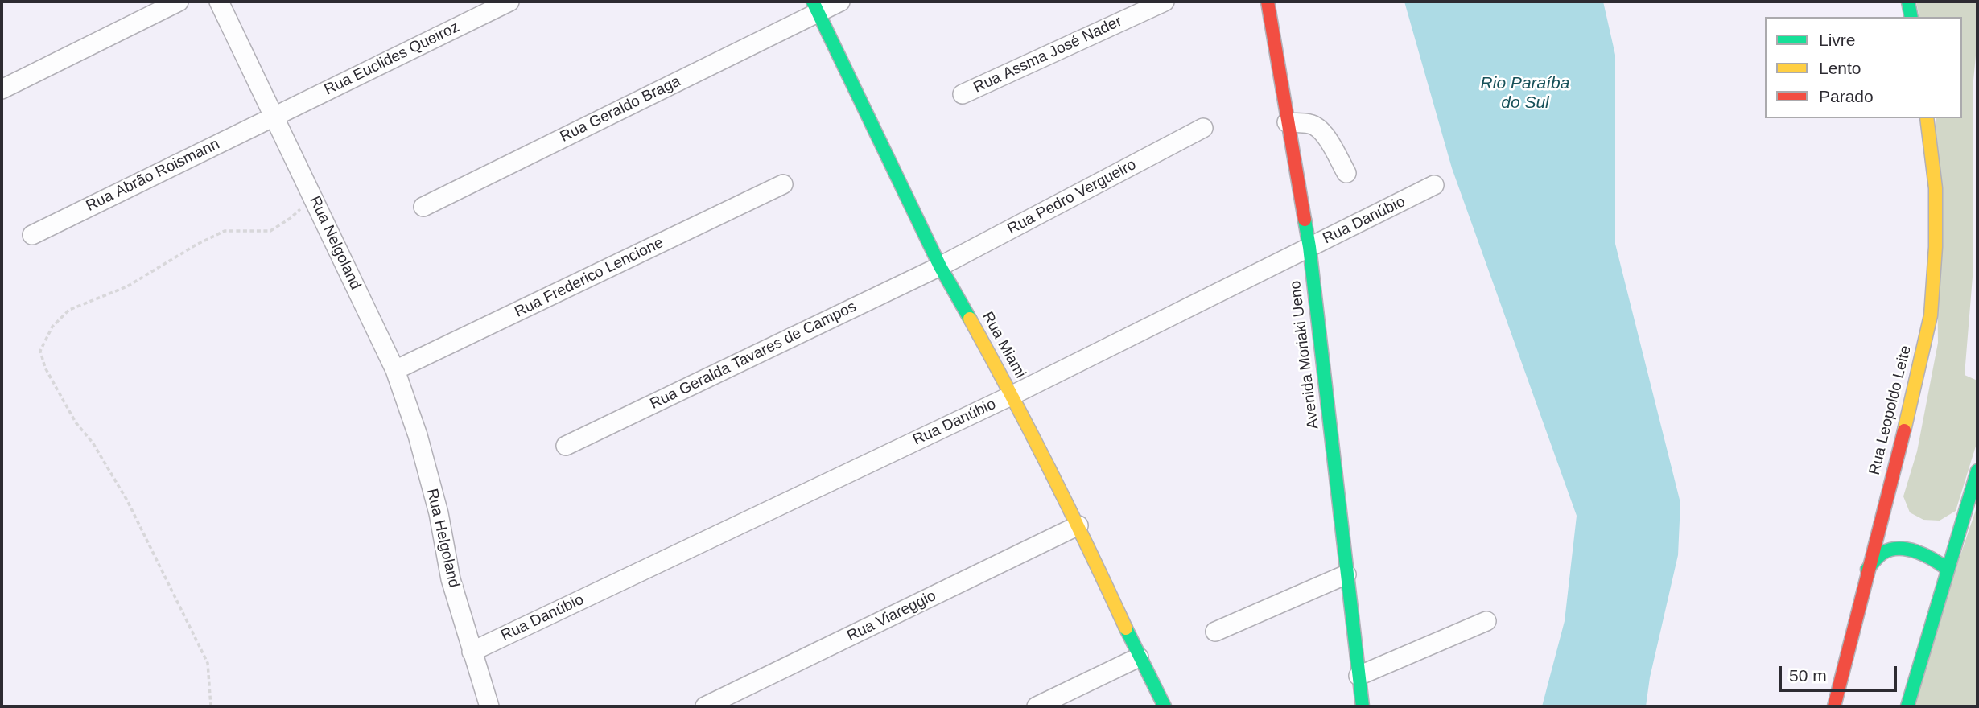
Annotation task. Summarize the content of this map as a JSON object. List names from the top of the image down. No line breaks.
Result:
{"streets":{"street":["Rua Assma José Nader","Rua Euclides Queiroz","Rua Geraldo Braga","Rua Abrão Roismann","Rua Pedro Vergueiro","Rua Danúbio","Rua Nelgoland","Rua Frederico Lencione","Rua Miami","Avenida Moriaki Ueno","Rua Geralda Tavares de Campos","Rua Leopoldo Leite","Rua Helgoland","Rua Viareggio"]},"crossings":[["Rua Euclides Queiroz","Rua Abrão Roismann"],["Rua Euclides Queiroz","Rua Nelgoland"],["Rua Geraldo Braga","Rua Miami"],["Rua Abrão Roismann","Rua Nelgoland"],["Rua Pedro Vergueiro","Rua Miami"],["Rua Pedro Vergueiro","Rua Geralda Tavares de Campos"],["Rua Danúbio","Rua Miami"],["Rua Danúbio","Avenida Moriaki Ueno"],["Rua Danúbio","Rua Helgoland"],["Rua Nelgoland","Rua Frederico Lencione"],["Rua Nelgoland","Rua Helgoland"],["Rua Frederico Lencione","Rua Helgoland"],["Rua Miami","Rua Geralda Tavares de Campos"],["Rua Miami","Rua Viareggio"]],"water":["Rio Paraíba do Sul"],"legend":["Livre","Lento","Parado"],"scale_bar":"50 m"}
